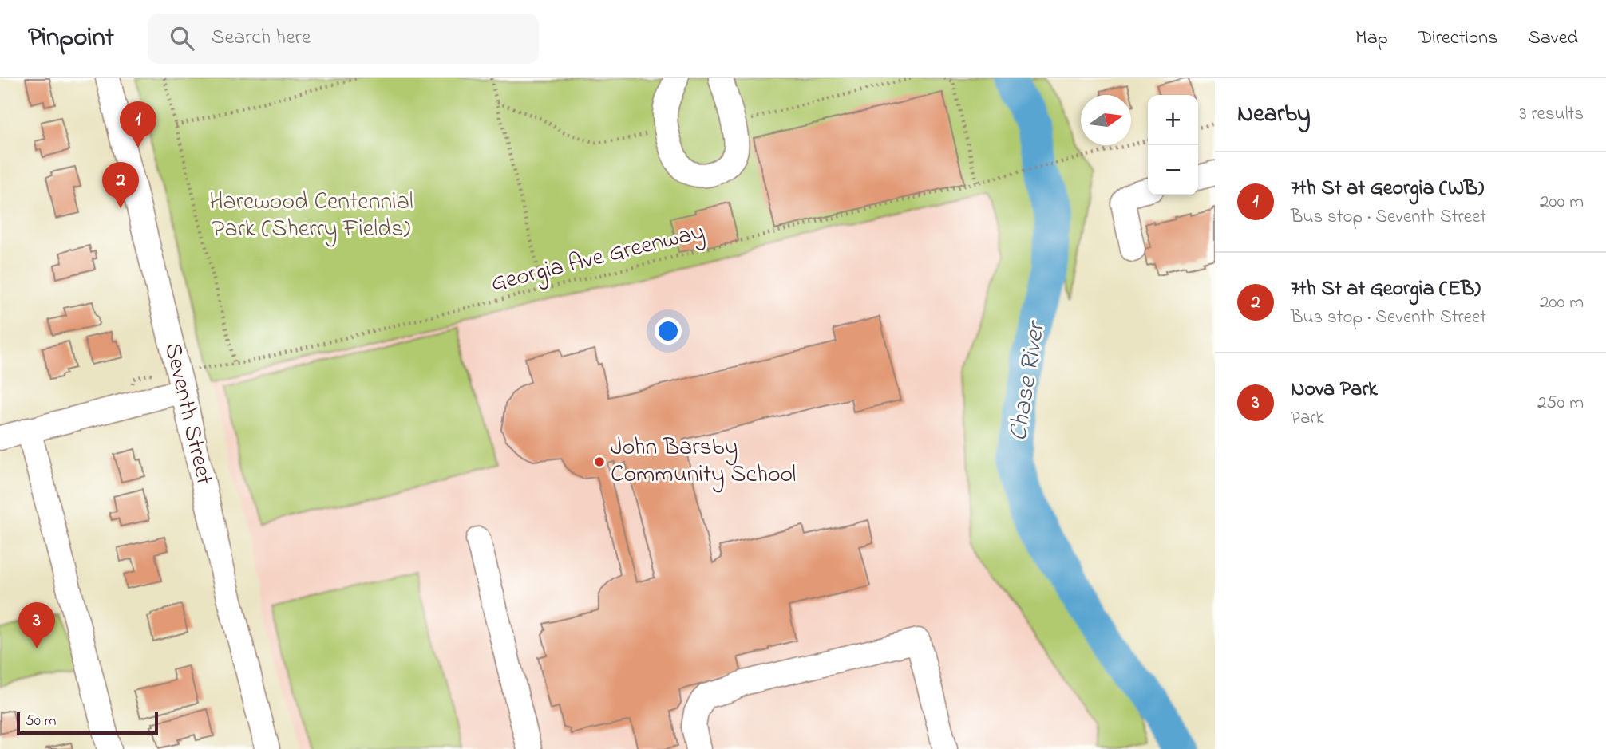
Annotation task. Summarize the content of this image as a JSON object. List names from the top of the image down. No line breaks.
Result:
{"streets":{"street":["Seventh Street"],"path":["Georgia Ave Greenway"]},"crossings":[["Georgia Ave Greenway","Seventh Street"]],"water":["Chase River"],"parks":["Harewood Centennial Park (Sherry Fields)"],"places":["John Barsby Community School"],"scale_bar":"50 m","north":"right","page":{"header":"Pinpoint","search":"Search here","nav":["Map","Directions","Saved"],"heading":["Nearby","3 results"],"map_buttons":["+","−"],"pins":["1","2","3"],"list":[{"mark":"1","name":"7th St at Georgia (WB)","note":"Bus stop · Seventh Street","value":"200 m"},{"mark":"2","name":"7th St at Georgia (EB)","note":"Bus stop · Seventh Street","value":"200 m"},{"mark":"3","name":"Nova Park","note":"Park","value":"250 m"}],"scale":"50 m"}}
